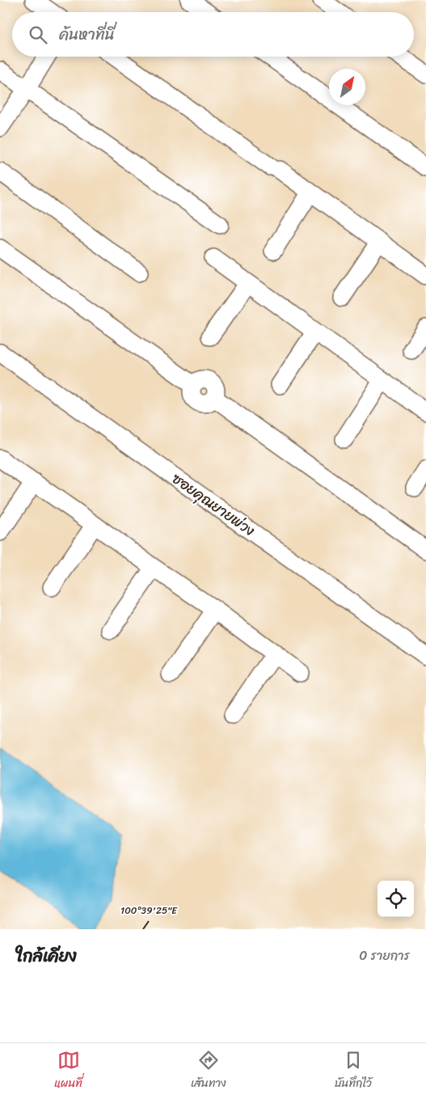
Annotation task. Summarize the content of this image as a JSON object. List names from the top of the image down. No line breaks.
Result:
{"streets":{"street":["ซอยคุณยายพ่วง"]},"north":"top right","page":{"search":"ค้นหาที่นี่","heading":["ใกล้เคียง","0 รายการ"],"nav":["แผนที่","เส้นทาง","บันทึกไว้"]},"coordinates":["100°39'25\"E"]}
